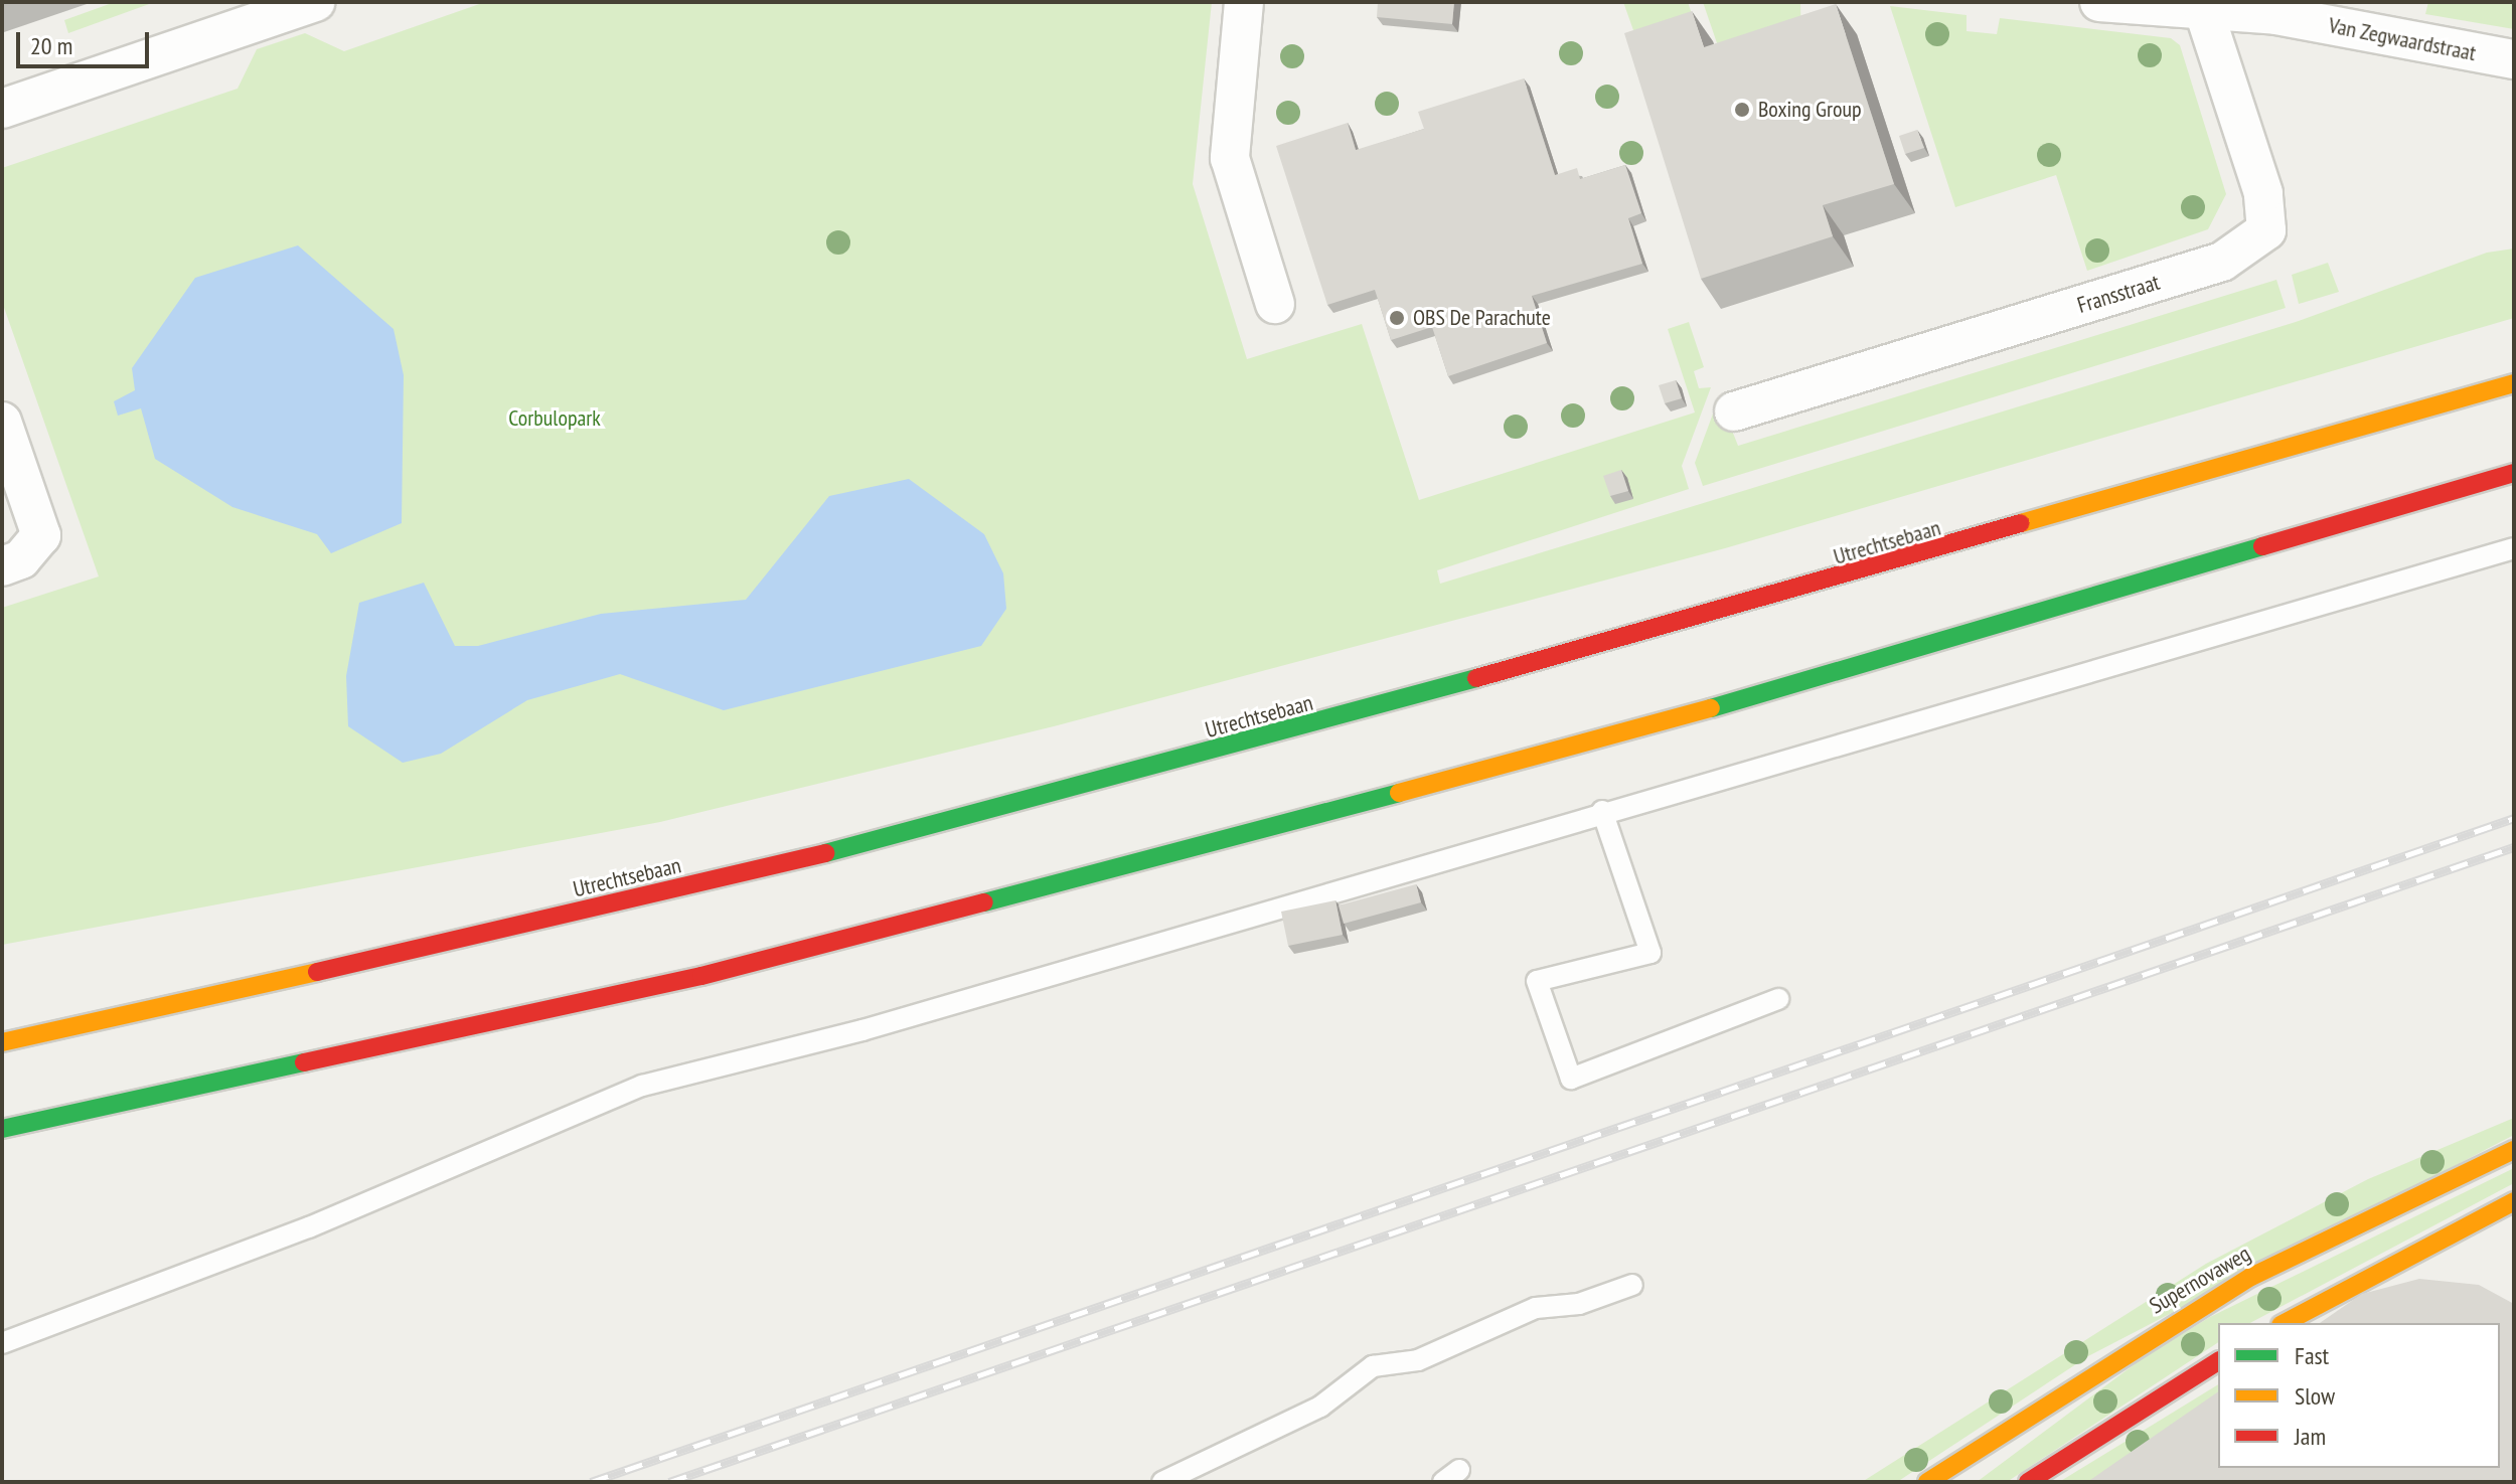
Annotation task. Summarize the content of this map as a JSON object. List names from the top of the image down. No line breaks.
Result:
{"streets":{"main road":["Utrechtsebaan","Supernovaweg"],"street":["Van Zegwaardstraat","Fransstraat"]},"crossings":[["Van Zegwaardstraat","Fransstraat"]],"parks":["Corbulopark"],"places":["Boxing Group","OBS De Parachute"],"legend":["Fast","Slow","Jam"],"scale_bar":"20 m"}
